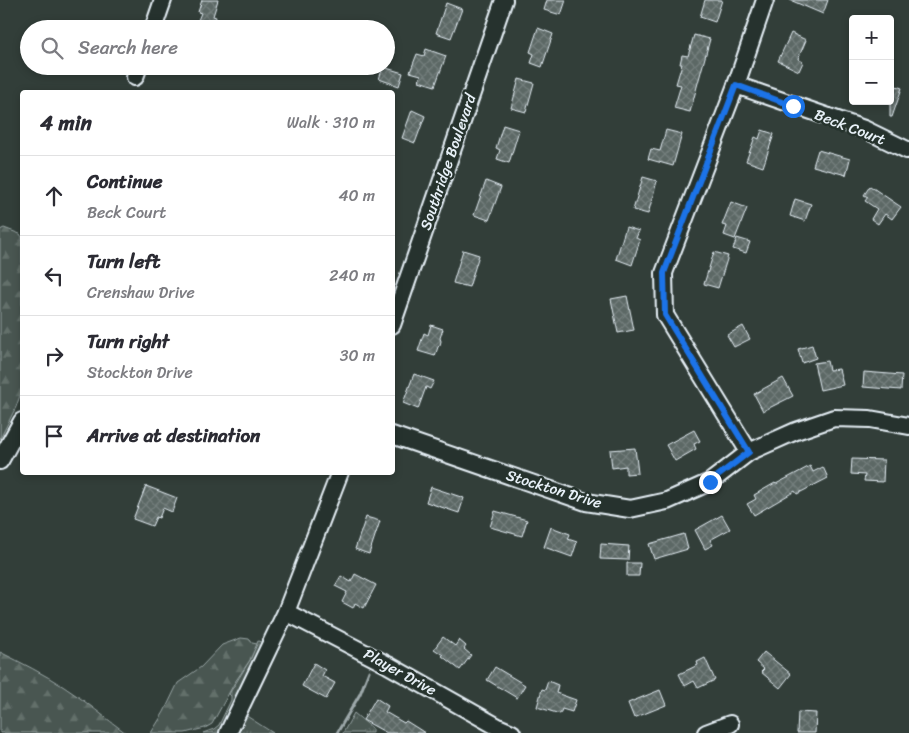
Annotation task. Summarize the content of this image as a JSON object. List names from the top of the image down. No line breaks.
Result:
{"streets":{"street":["Beck Court","Southridge Boulevard","Stockton Drive","Player Drive"]},"page":{"map_buttons":["+","−"],"search":"Search here","heading":["4 min","Walk · 310 m"],"list":[["Continue","Beck Court","40 m"],["Turn left","Crenshaw Drive","240 m"],["Turn right","Stockton Drive","30 m"],"Arrive at destination"]}}
